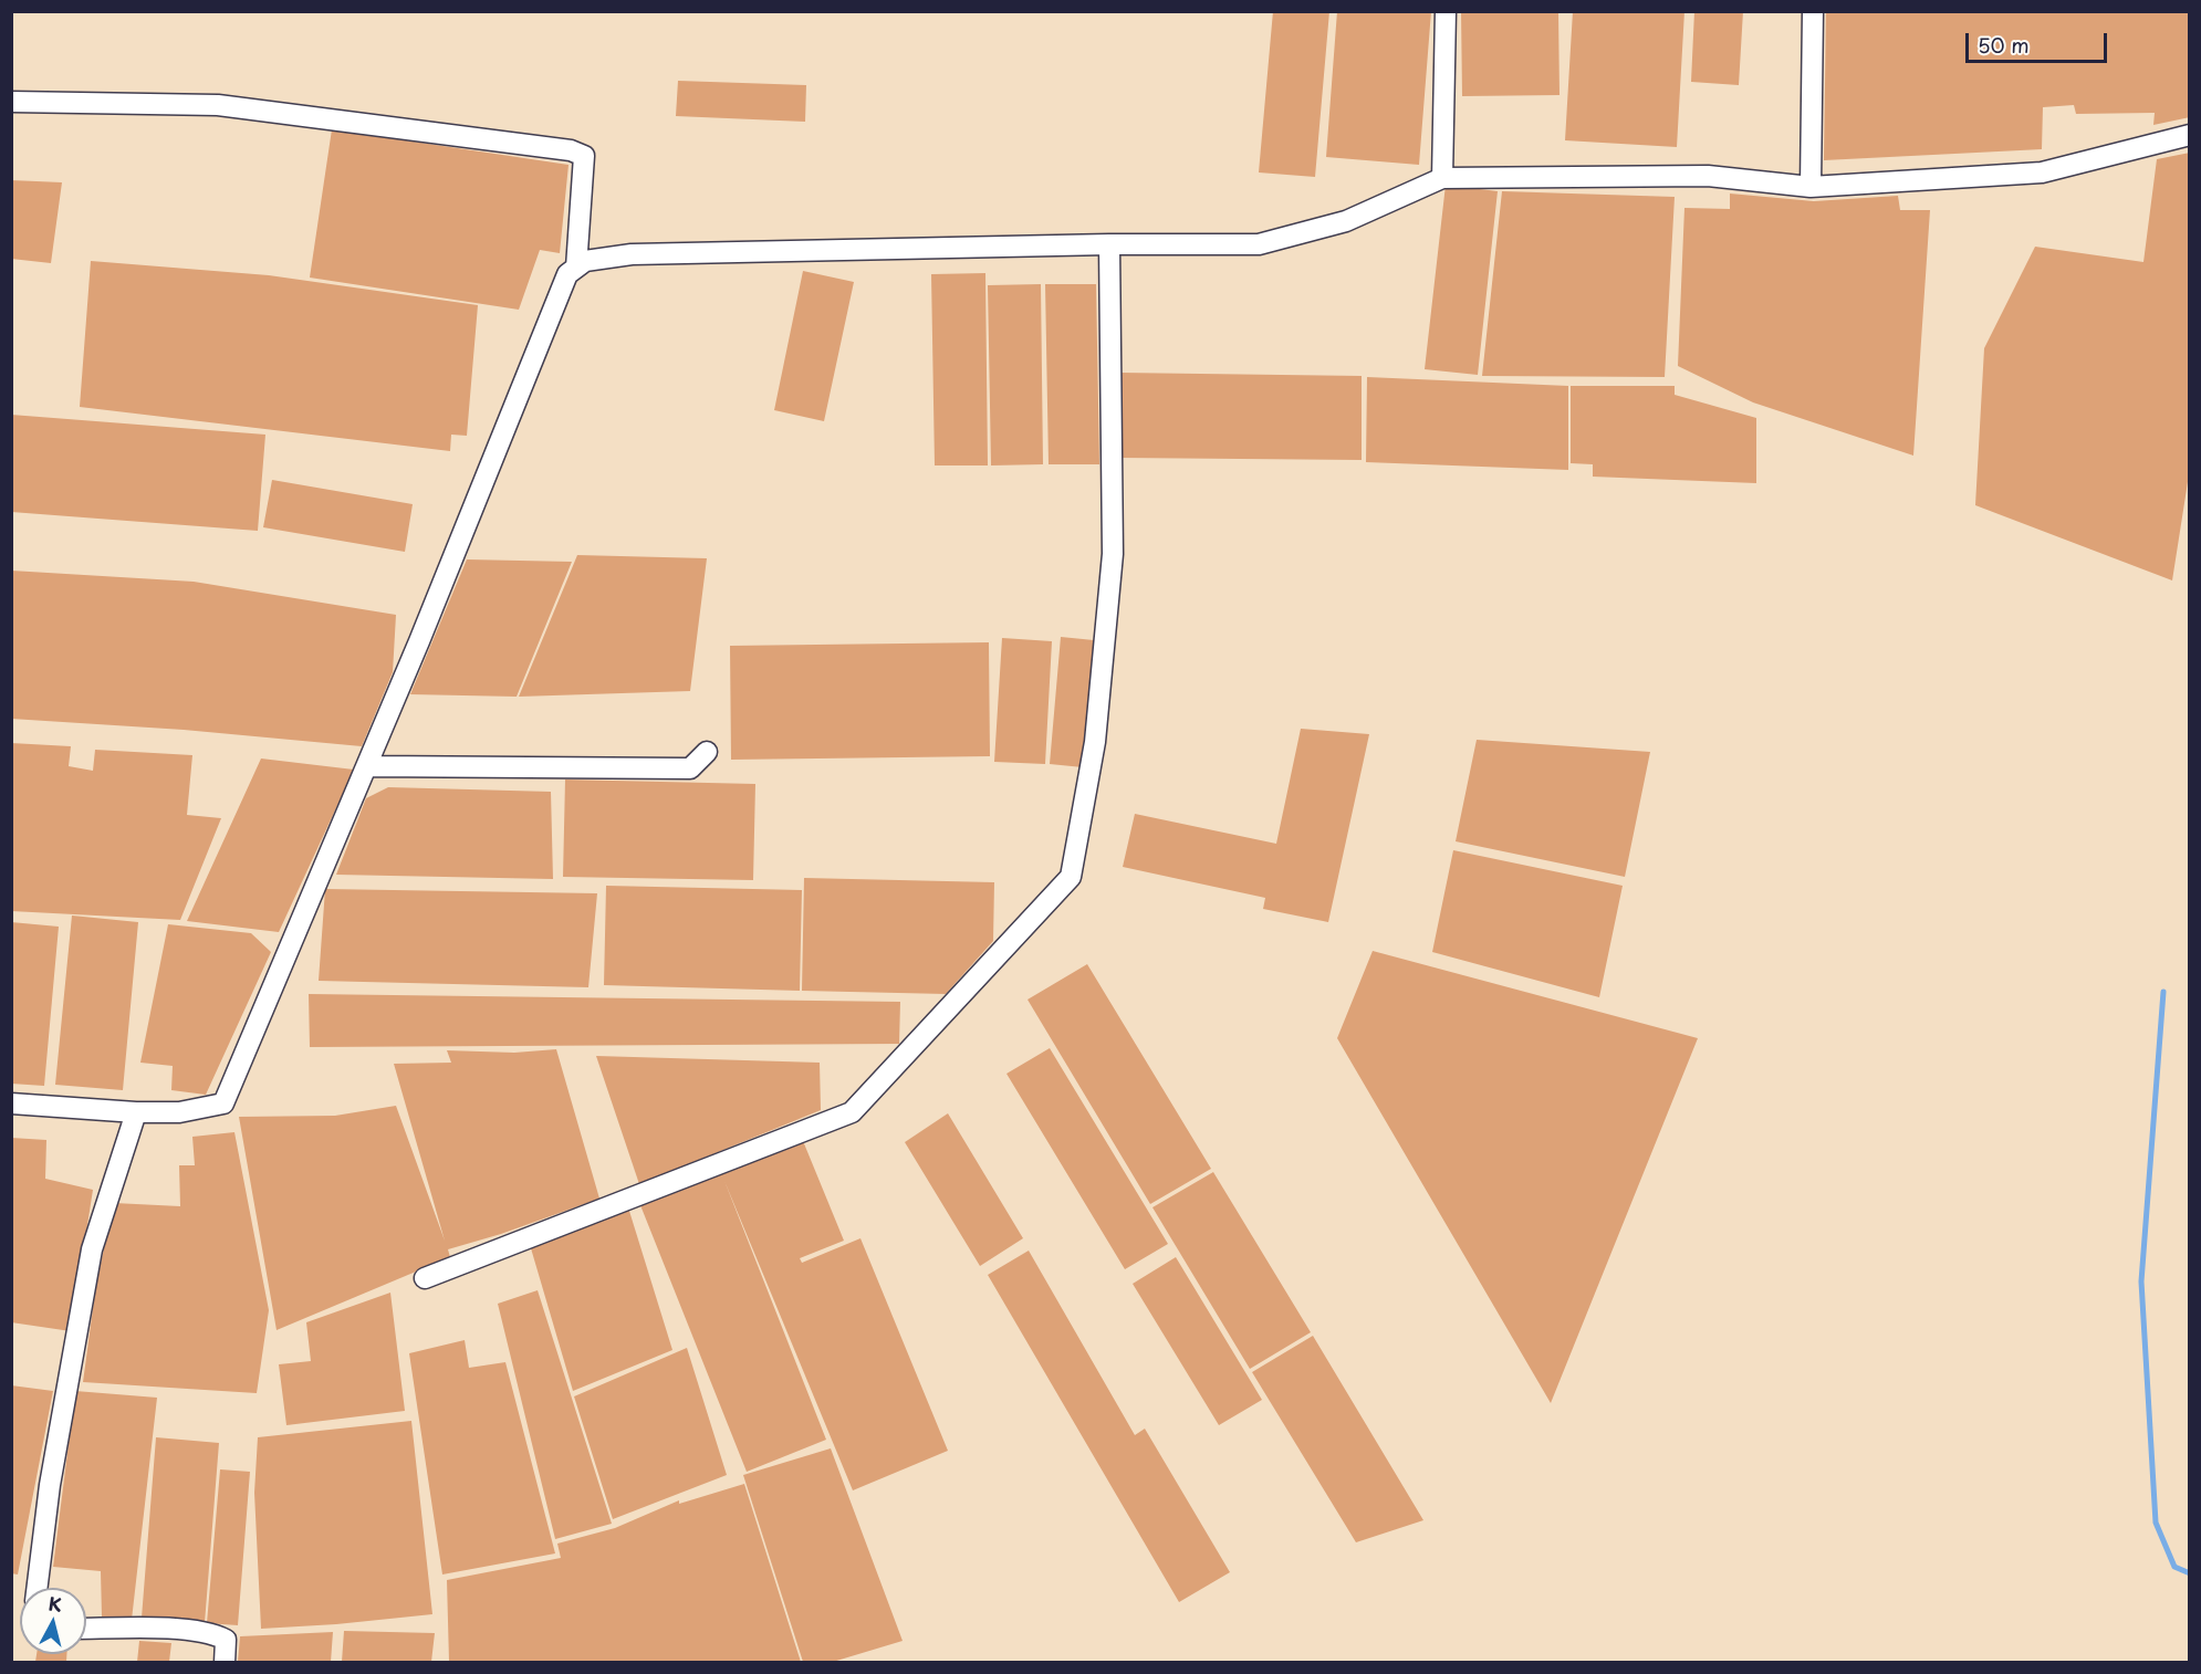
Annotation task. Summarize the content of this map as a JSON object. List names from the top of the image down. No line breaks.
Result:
{"scale_bar":"50 m","north":"top"}
